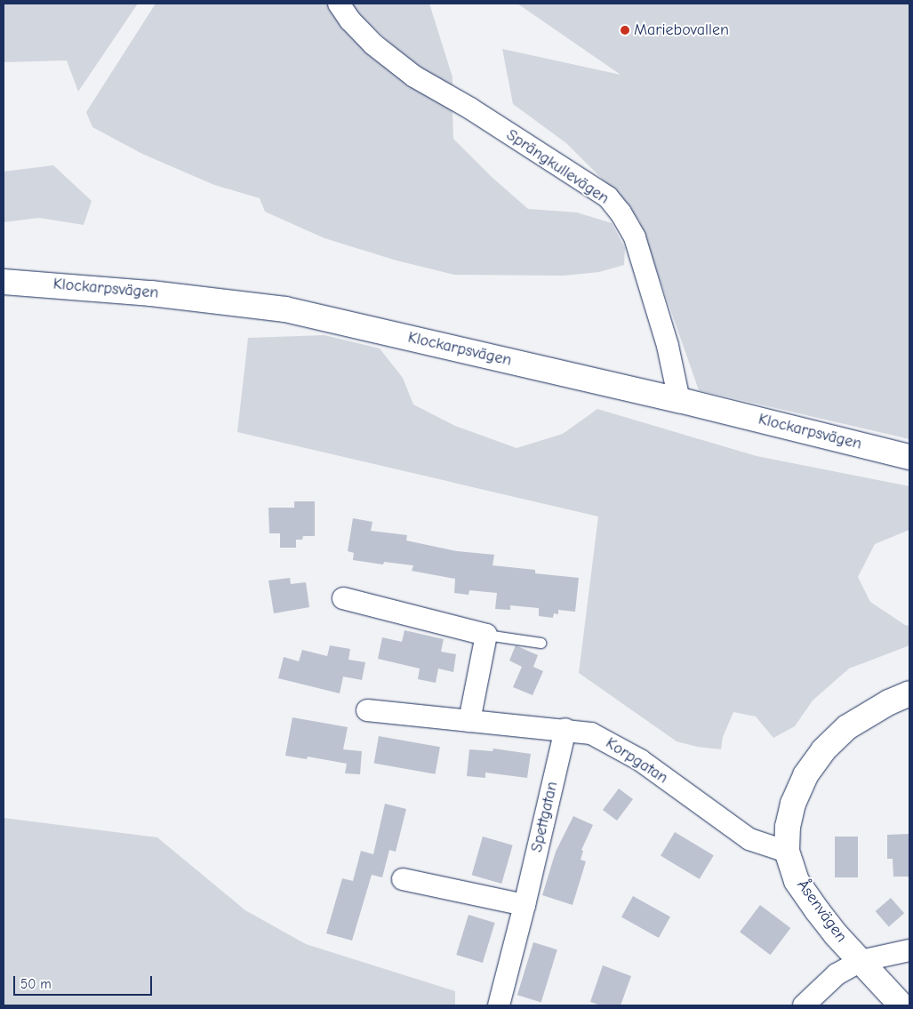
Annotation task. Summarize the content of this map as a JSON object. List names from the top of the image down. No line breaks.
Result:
{"streets":{"street":["Sprängkullevägen","Klockarpsvägen","Korpgatan","Spettgatan","Åsenvägen"]},"crossings":[["Sprängkullevägen","Klockarpsvägen"],["Korpgatan","Spettgatan"],["Korpgatan","Åsenvägen"]],"places":["Mariebovallen"],"scale_bar":"50 m"}
